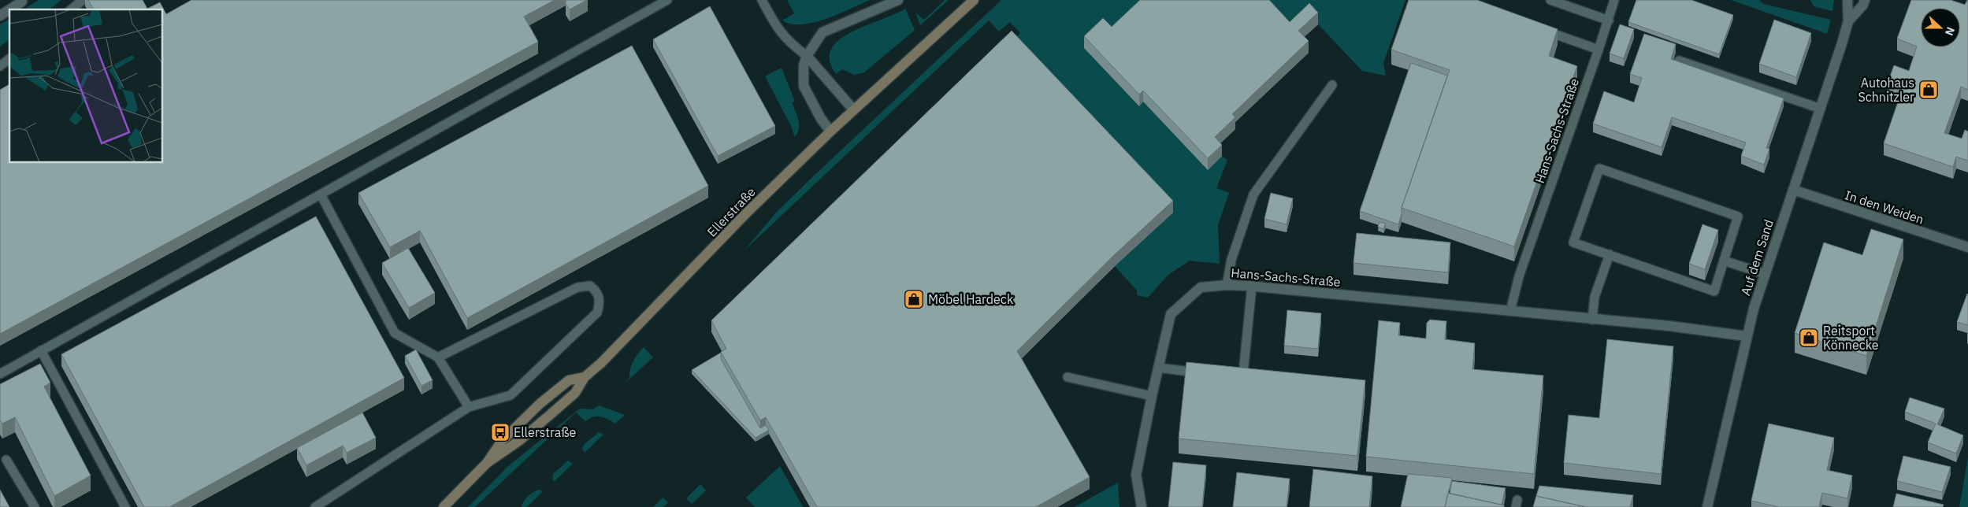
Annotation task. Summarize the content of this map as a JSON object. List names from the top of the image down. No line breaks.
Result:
{"streets":{"main road":["Ellerstraße"],"street":["Hans-Sachs-Straße","In den Weiden","Auf dem Sand"]},"crossings":[["Hans-Sachs-Straße","Auf dem Sand"],["In den Weiden","Auf dem Sand"]],"places":{"shop":["Autohaus Schnitzler","Möbel Hardeck","Reitsport Könnecke"],"bus stop":["Ellerstraße"]},"north":"right"}
